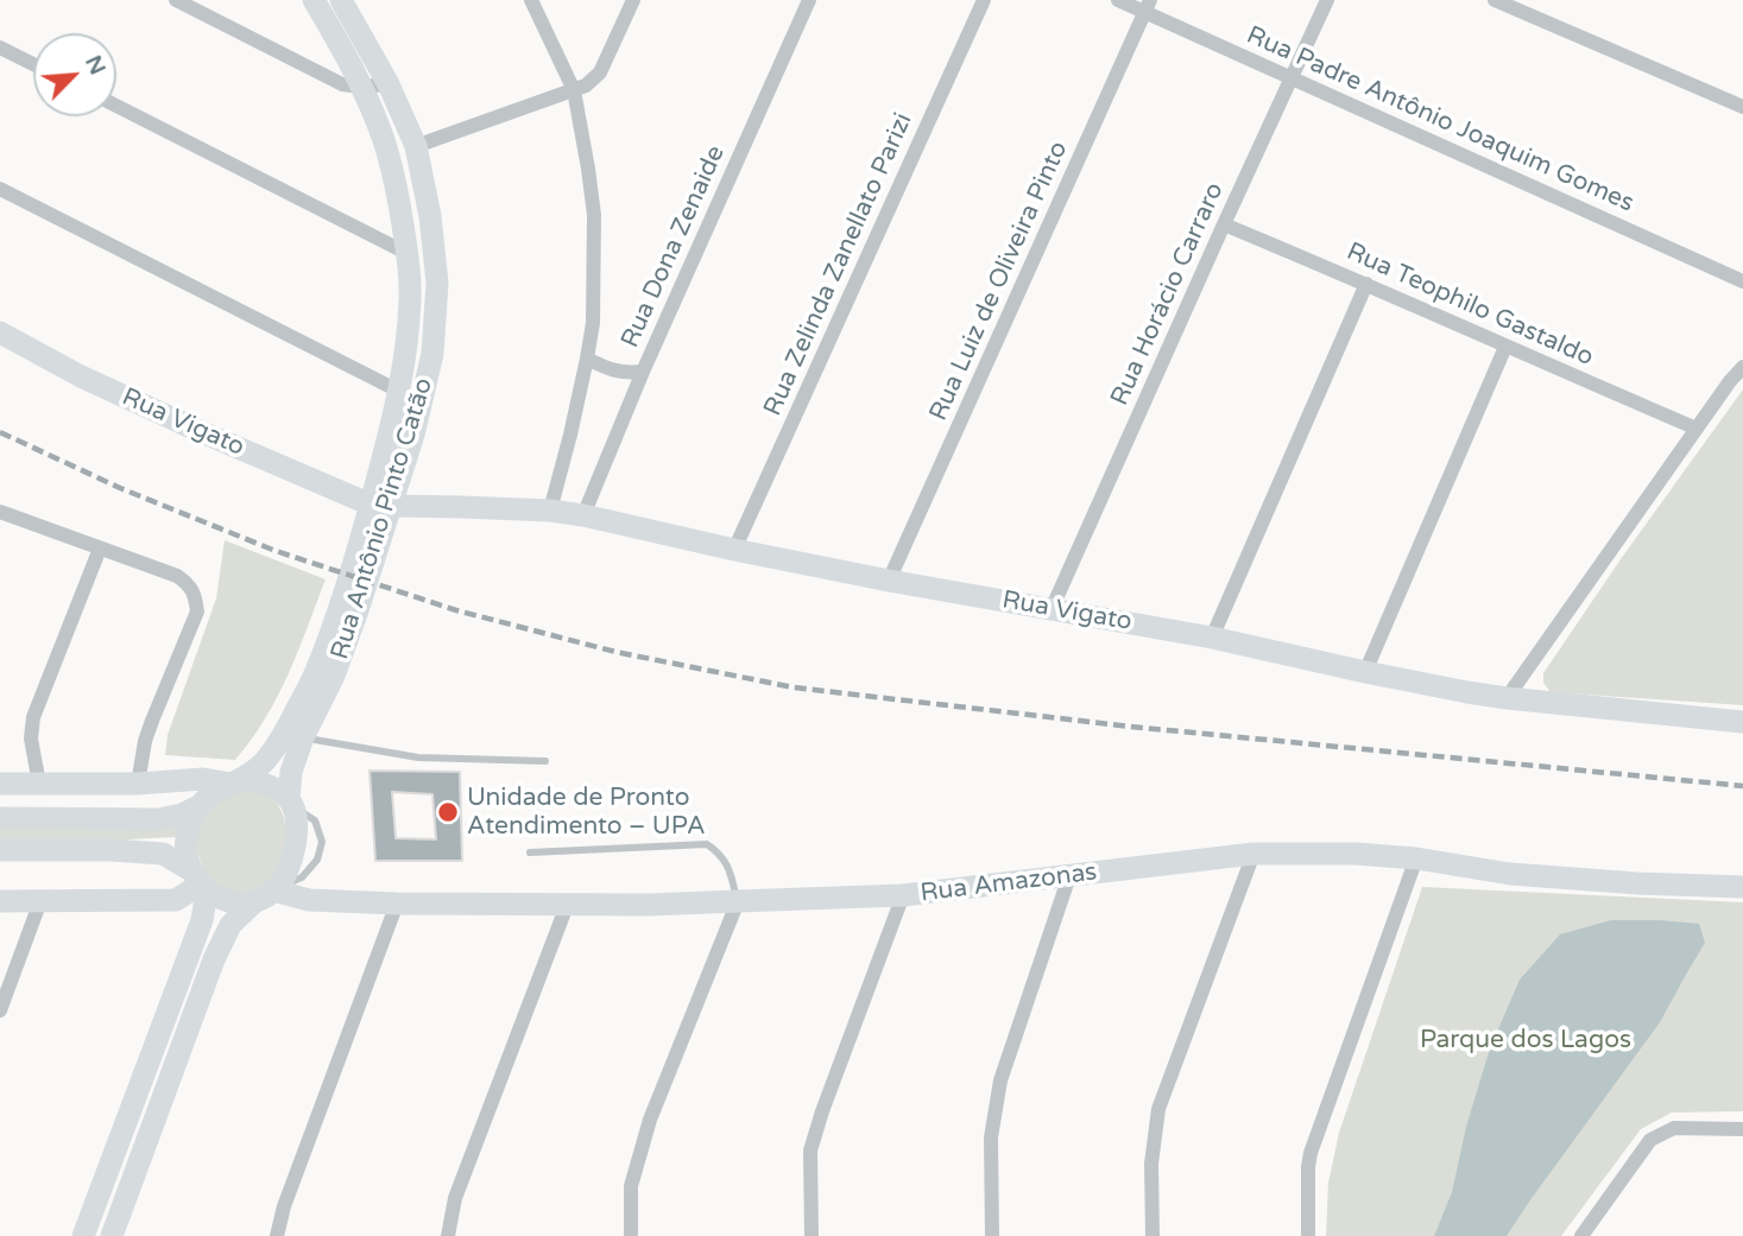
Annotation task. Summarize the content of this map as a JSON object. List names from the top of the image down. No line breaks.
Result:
{"streets":{"street":["Rua Padre Antônio Joaquim Gomes","Rua Dona Zenaide","Rua Zelinda Zanellato Parizi","Rua Luiz de Oliveira Pinto","Rua Horácio Carraro","Rua Teophilo Gastaldo","Rua Vigato","Rua Antônio Pinto Catão","Rua Amazonas"]},"crossings":[["Rua Padre Antônio Joaquim Gomes","Rua Luiz de Oliveira Pinto"],["Rua Padre Antônio Joaquim Gomes","Rua Horácio Carraro"],["Rua Dona Zenaide","Rua Vigato"],["Rua Zelinda Zanellato Parizi","Rua Vigato"],["Rua Luiz de Oliveira Pinto","Rua Vigato"],["Rua Horácio Carraro","Rua Teophilo Gastaldo"],["Rua Horácio Carraro","Rua Vigato"],["Rua Vigato","Rua Antônio Pinto Catão"],["Rua Antônio Pinto Catão","Rua Amazonas"]],"parks":["Parque dos Lagos"],"places":["Unidade de Pronto Atendimento – UPA"],"north":"top right"}
